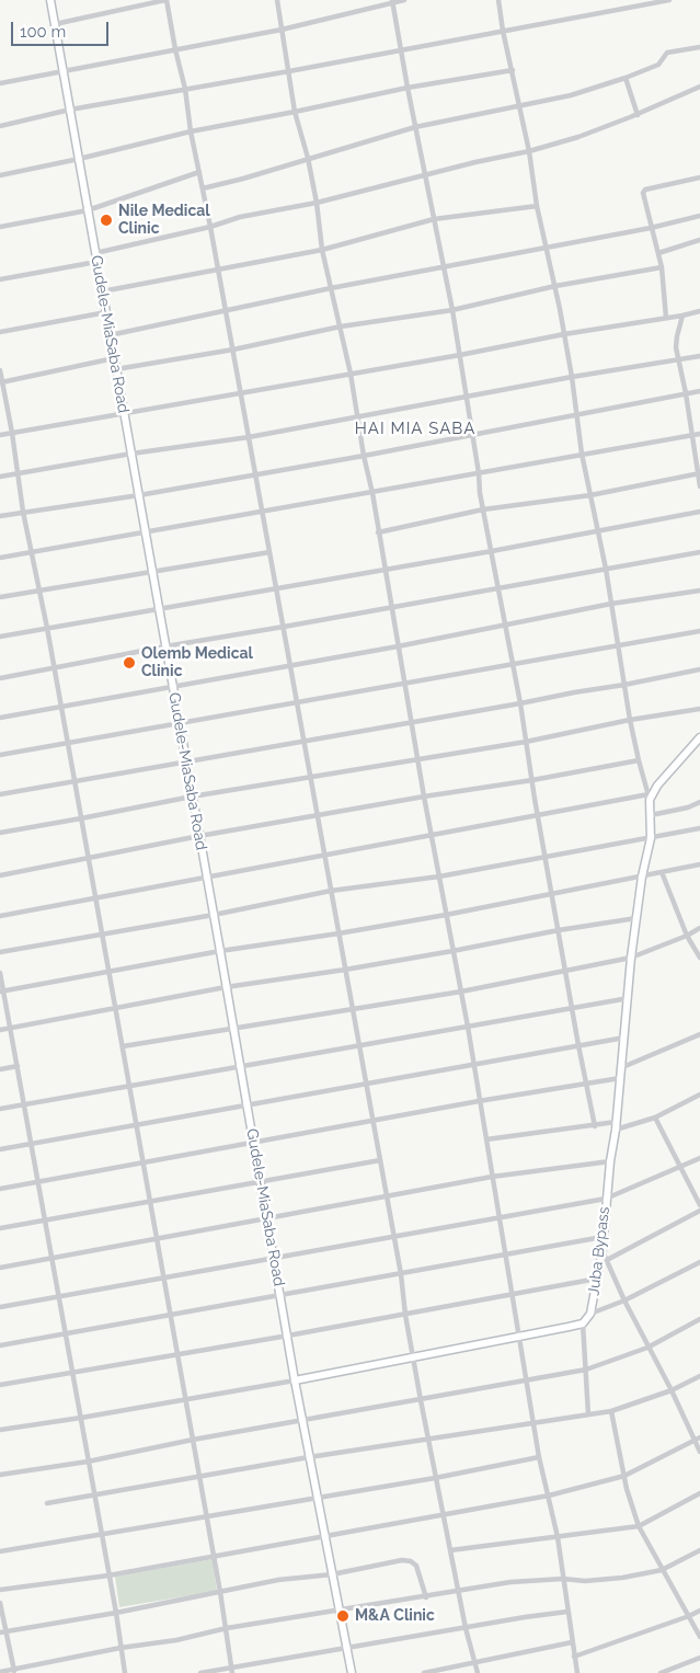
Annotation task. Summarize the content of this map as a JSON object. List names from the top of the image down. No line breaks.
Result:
{"streets":{"main road":["Gudele-MiaSaba Road","Juba Bypass"]},"districts":["HAI MIA SABA"],"places":["Nile Medical Clinic","Olemb Medical Clinic","M&A Clinic"],"scale_bar":"100 m"}
